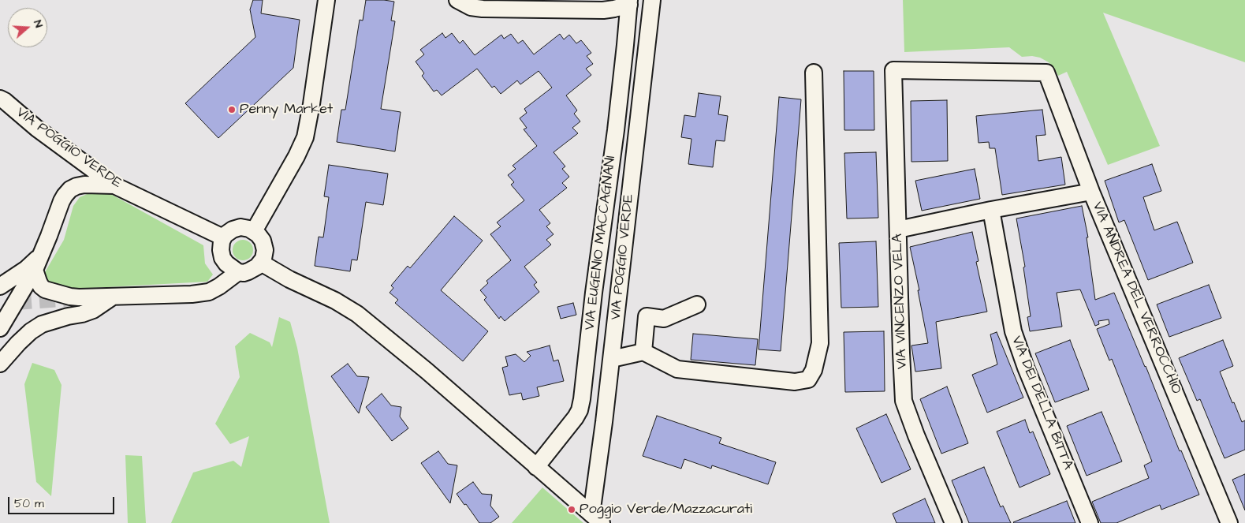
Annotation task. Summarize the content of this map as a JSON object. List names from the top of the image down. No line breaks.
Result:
{"streets":{"street":["VIA POGGIO VERDE","VIA EUGENIO MACCAGNANI","VIA ANDREA DEL VERROCCHIO","VIA VINCENZO VELA","VIA DEI DELLA BITTA"]},"crossings":[["VIA POGGIO VERDE","VIA EUGENIO MACCAGNANI"],["VIA ANDREA DEL VERROCCHIO","VIA VINCENZO VELA"]],"places":["Penny Market","Poggio Verde/Mazzacurati"],"scale_bar":"50 m","north":"right"}
